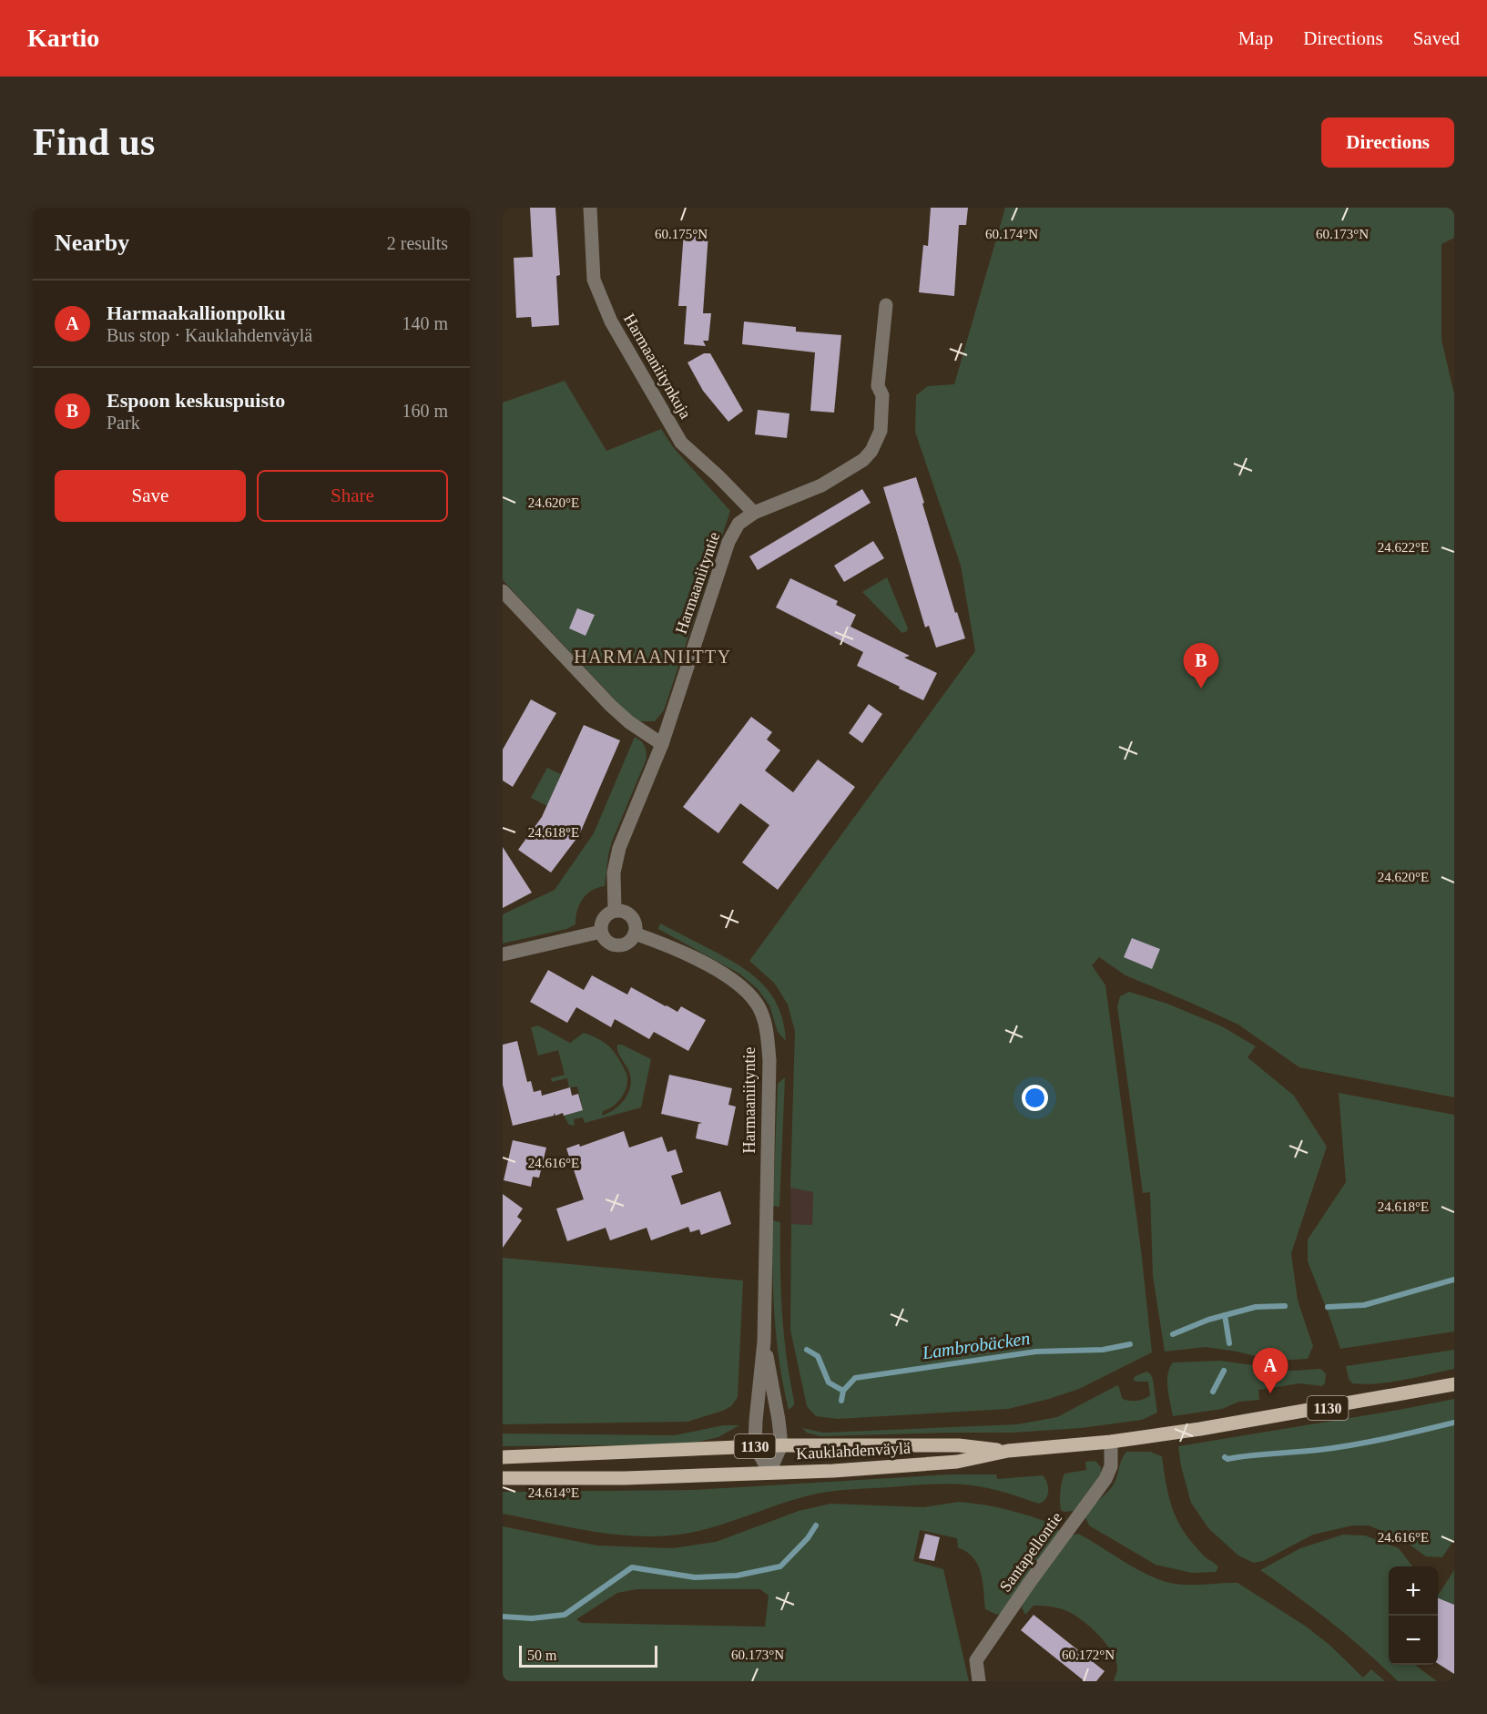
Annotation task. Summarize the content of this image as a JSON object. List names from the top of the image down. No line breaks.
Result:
{"streets":{"main road":["1130","Kauklahdenväylä"],"street":["Harmaaniitynkuja","Harmaaniityntie","Santapellontie"]},"crossings":[["Harmaaniitynkuja","Harmaaniityntie"],["Harmaaniityntie","Kauklahdenväylä"],["Kauklahdenväylä","Santapellontie"]],"districts":["HARMAANIITTY"],"water":["Lambrobäcken"],"scale_bar":"50 m","page":{"header":"Kartio","nav":["Map","Directions","Saved"],"buttons":["Directions",["Save","Share"]],"title":"Find us","heading":["Nearby","2 results"],"list":[{"mark":"A","name":"Harmaakallionpolku","note":"Bus stop · Kauklahdenväylä","value":"140 m"},{"mark":"B","name":"Espoon keskuspuisto","note":"Park","value":"160 m"}],"pins":["B","A"],"map_buttons":["+","−"],"scale":"50 m"},"coordinates":["60.175°N","60.174°N","60.173°N","24.620°E","24.622°E","24.618°E","24.616°E","24.614°E","60.172°N"]}
